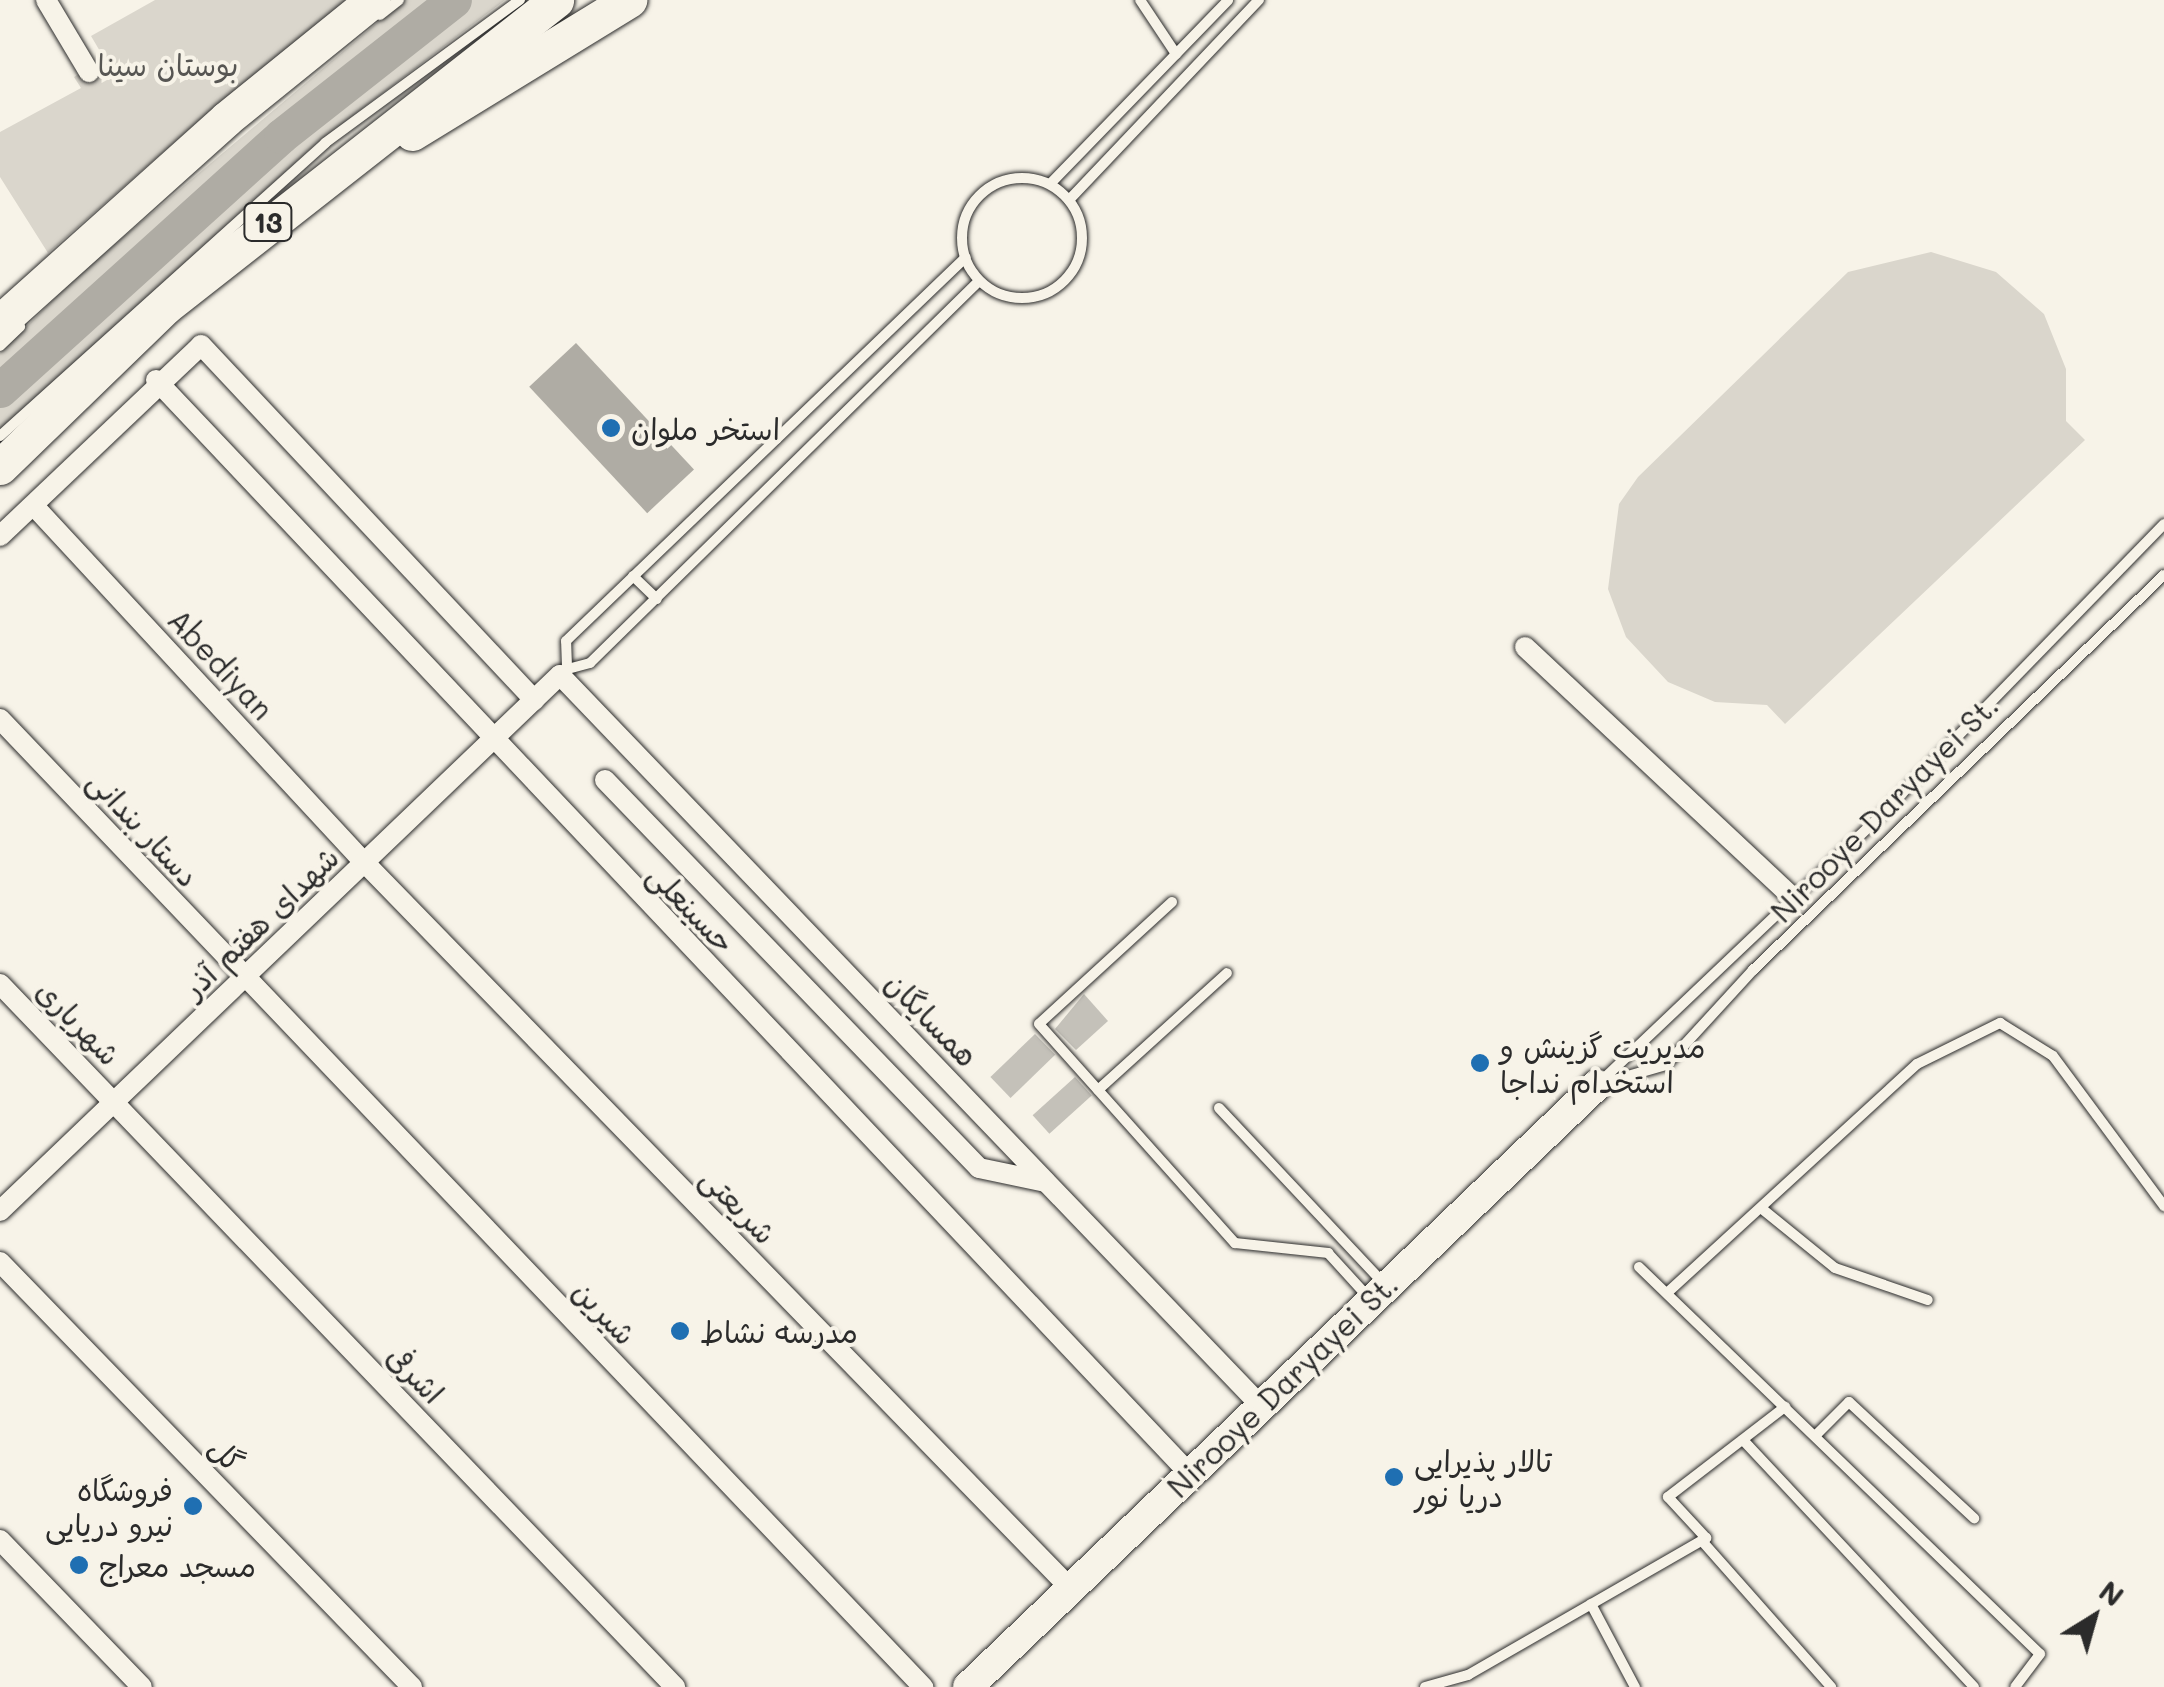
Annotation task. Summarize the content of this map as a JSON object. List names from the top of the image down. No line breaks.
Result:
{"streets":{"highway":["13"],"main road":["Nirooye Daryayei St."],"street":["Abediyan","دستار بندانی","حسینعلی","شهدای هفتم آذر","همسایگان","شهریاری","شریعتی","شیرین","اشرفی","گل"]},"crossings":[["Abediyan","شهدای هفتم آذر"],["Abediyan","شریعتی"],["Nirooye Daryayei St.","حسینعلی"],["Nirooye Daryayei St.","همسایگان"],["Nirooye Daryayei St.","شریعتی"],["دستار بندانی","شهدای هفتم آذر"],["دستار بندانی","شیرین"],["حسینعلی","شهدای هفتم آذر"],["شهدای هفتم آذر","همسایگان"],["شهدای هفتم آذر","شهریاری"],["شهدای هفتم آذر","شریعتی"],["شهدای هفتم آذر","شیرین"],["شهدای هفتم آذر","اشرفی"],["شهریاری","اشرفی"]],"parks":["بوستان سینا"],"places":["استخر ملوان","مدیریت گزینش و استخدام نداجا","مدرسه نشاط","تالار پذیرایی دریا نور","فروشگاه نیرو دریایی","مسجد معراج"],"north":"top right"}
